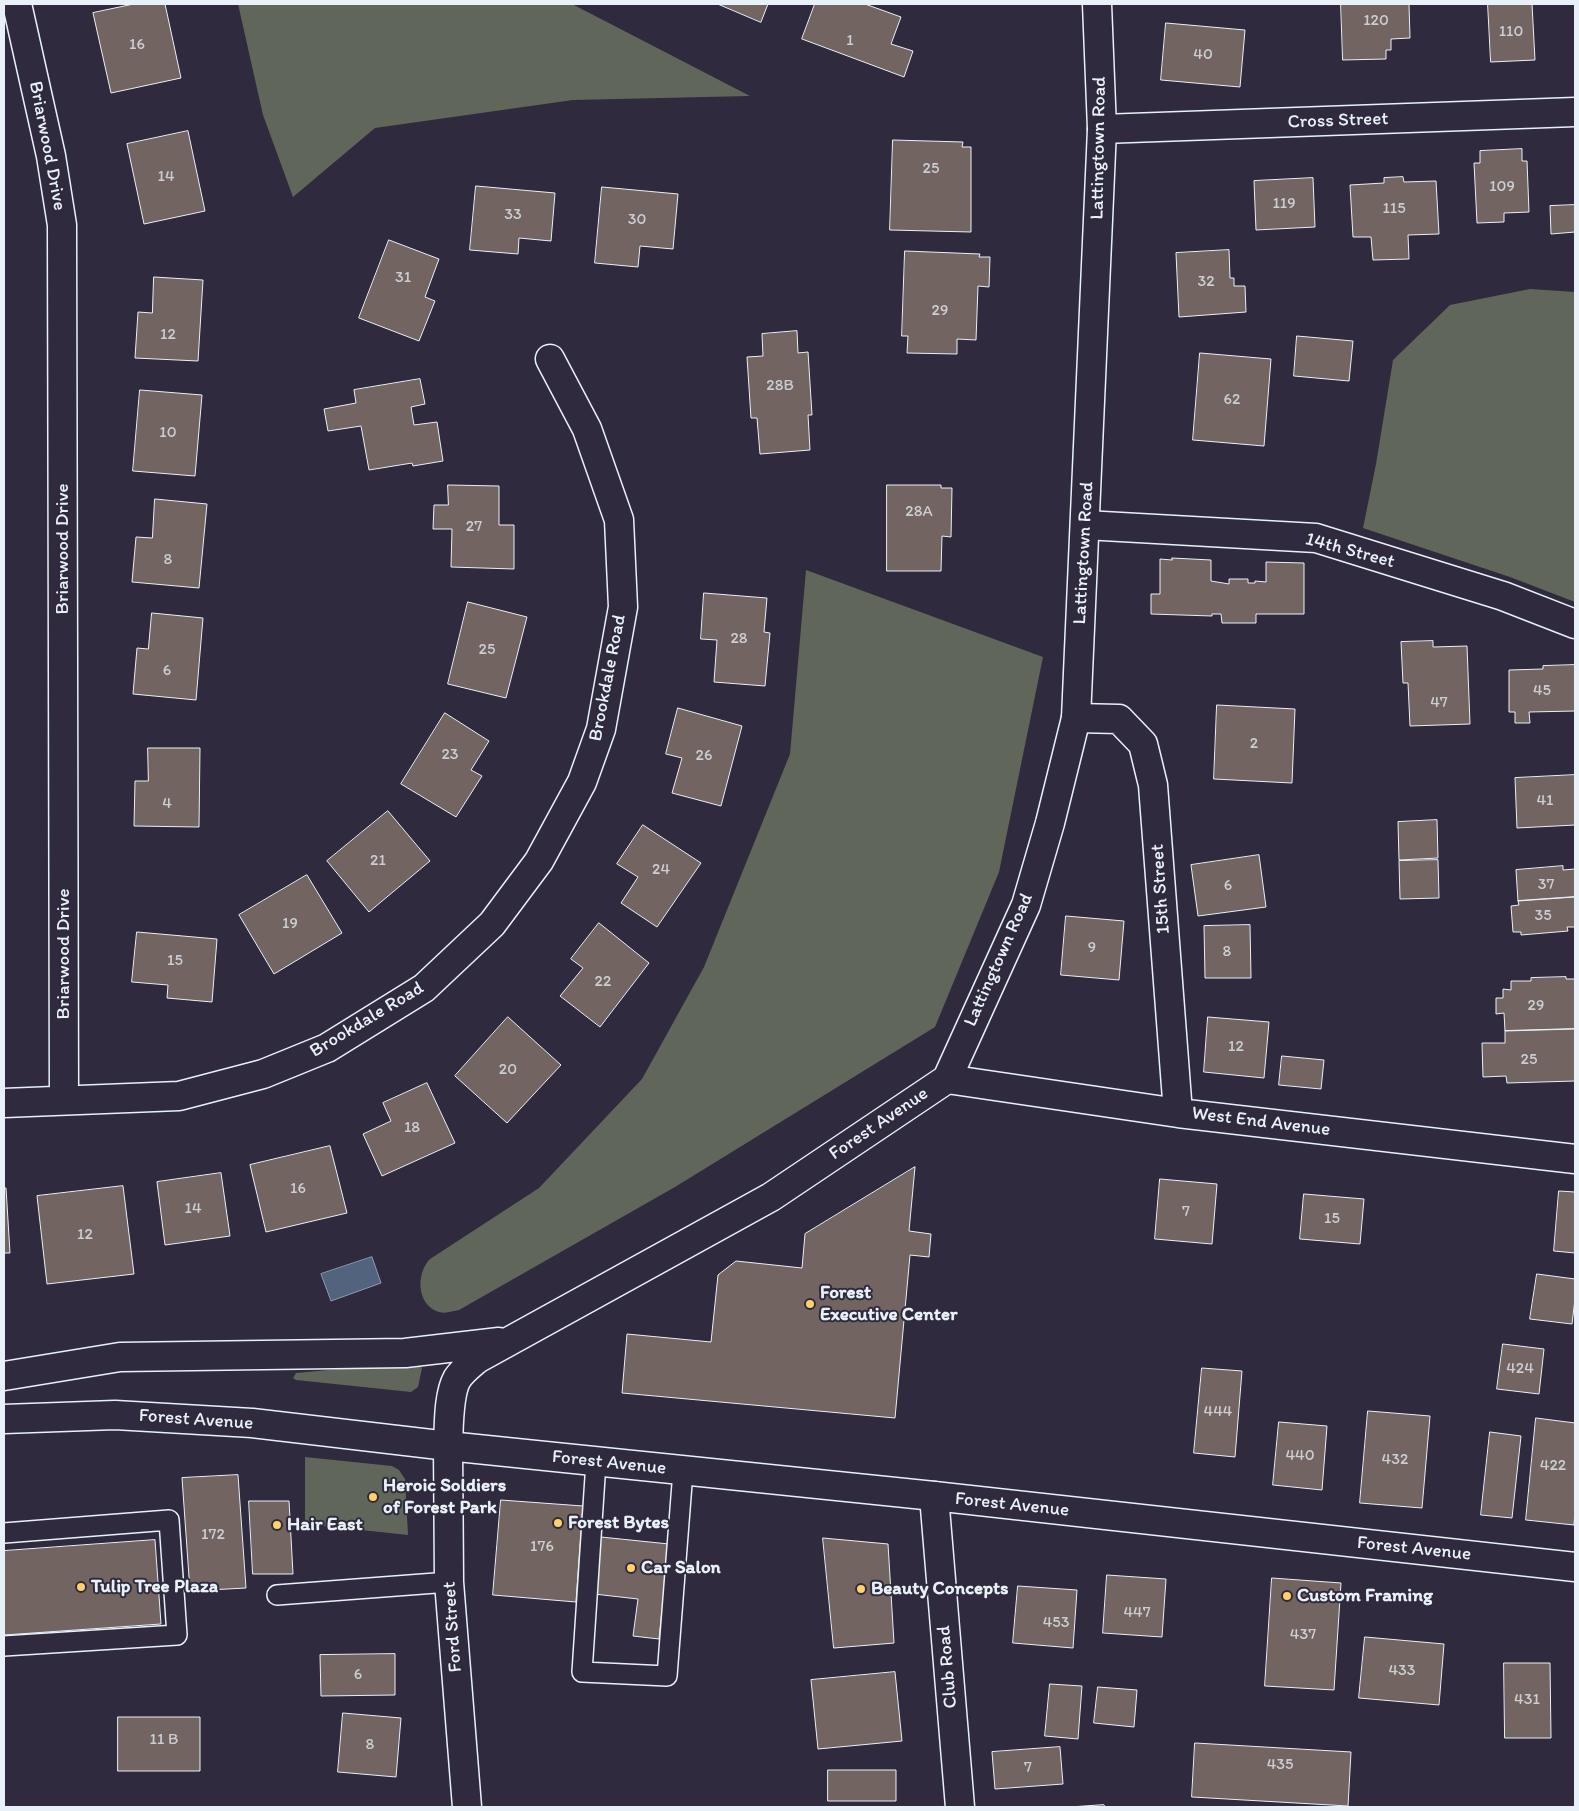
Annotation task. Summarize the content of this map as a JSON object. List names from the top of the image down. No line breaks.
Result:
{"streets":{"street":["Cross Street","Briarwood Drive","Lattingtown Road","14th Street","Brookdale Road","15th Street","West End Avenue","Forest Avenue","Ford Street","Club Road"]},"crossings":[["Cross Street","Lattingtown Road"],["Briarwood Drive","Brookdale Road"],["Lattingtown Road","14th Street"],["Lattingtown Road","15th Street"],["Lattingtown Road","West End Avenue"],["Lattingtown Road","Forest Avenue"],["15th Street","West End Avenue"],["West End Avenue","Forest Avenue"],["Forest Avenue","Ford Street"],["Forest Avenue","Club Road"]],"places":["Forest Executive Center","Heroic Soldiers of Forest Park","Forest Bytes","Hair East","Car Salon","Tulip Tree Plaza","Beauty Concepts","Custom Framing"],"house_numbers":["120","110","1","16","40","25","14","109","119","115","33","30","31","32","29","12","28B","62","10","28A","27","8","28","25","6","45","47","2","23","26","41","4","21","24","37","6","35","19","9","8","15","22","29","12","25","20","18","16","14","7","15","12","424","444","440","432","422","172","176","447","453","437","433","6","431","11 B","8","435","7"]}
